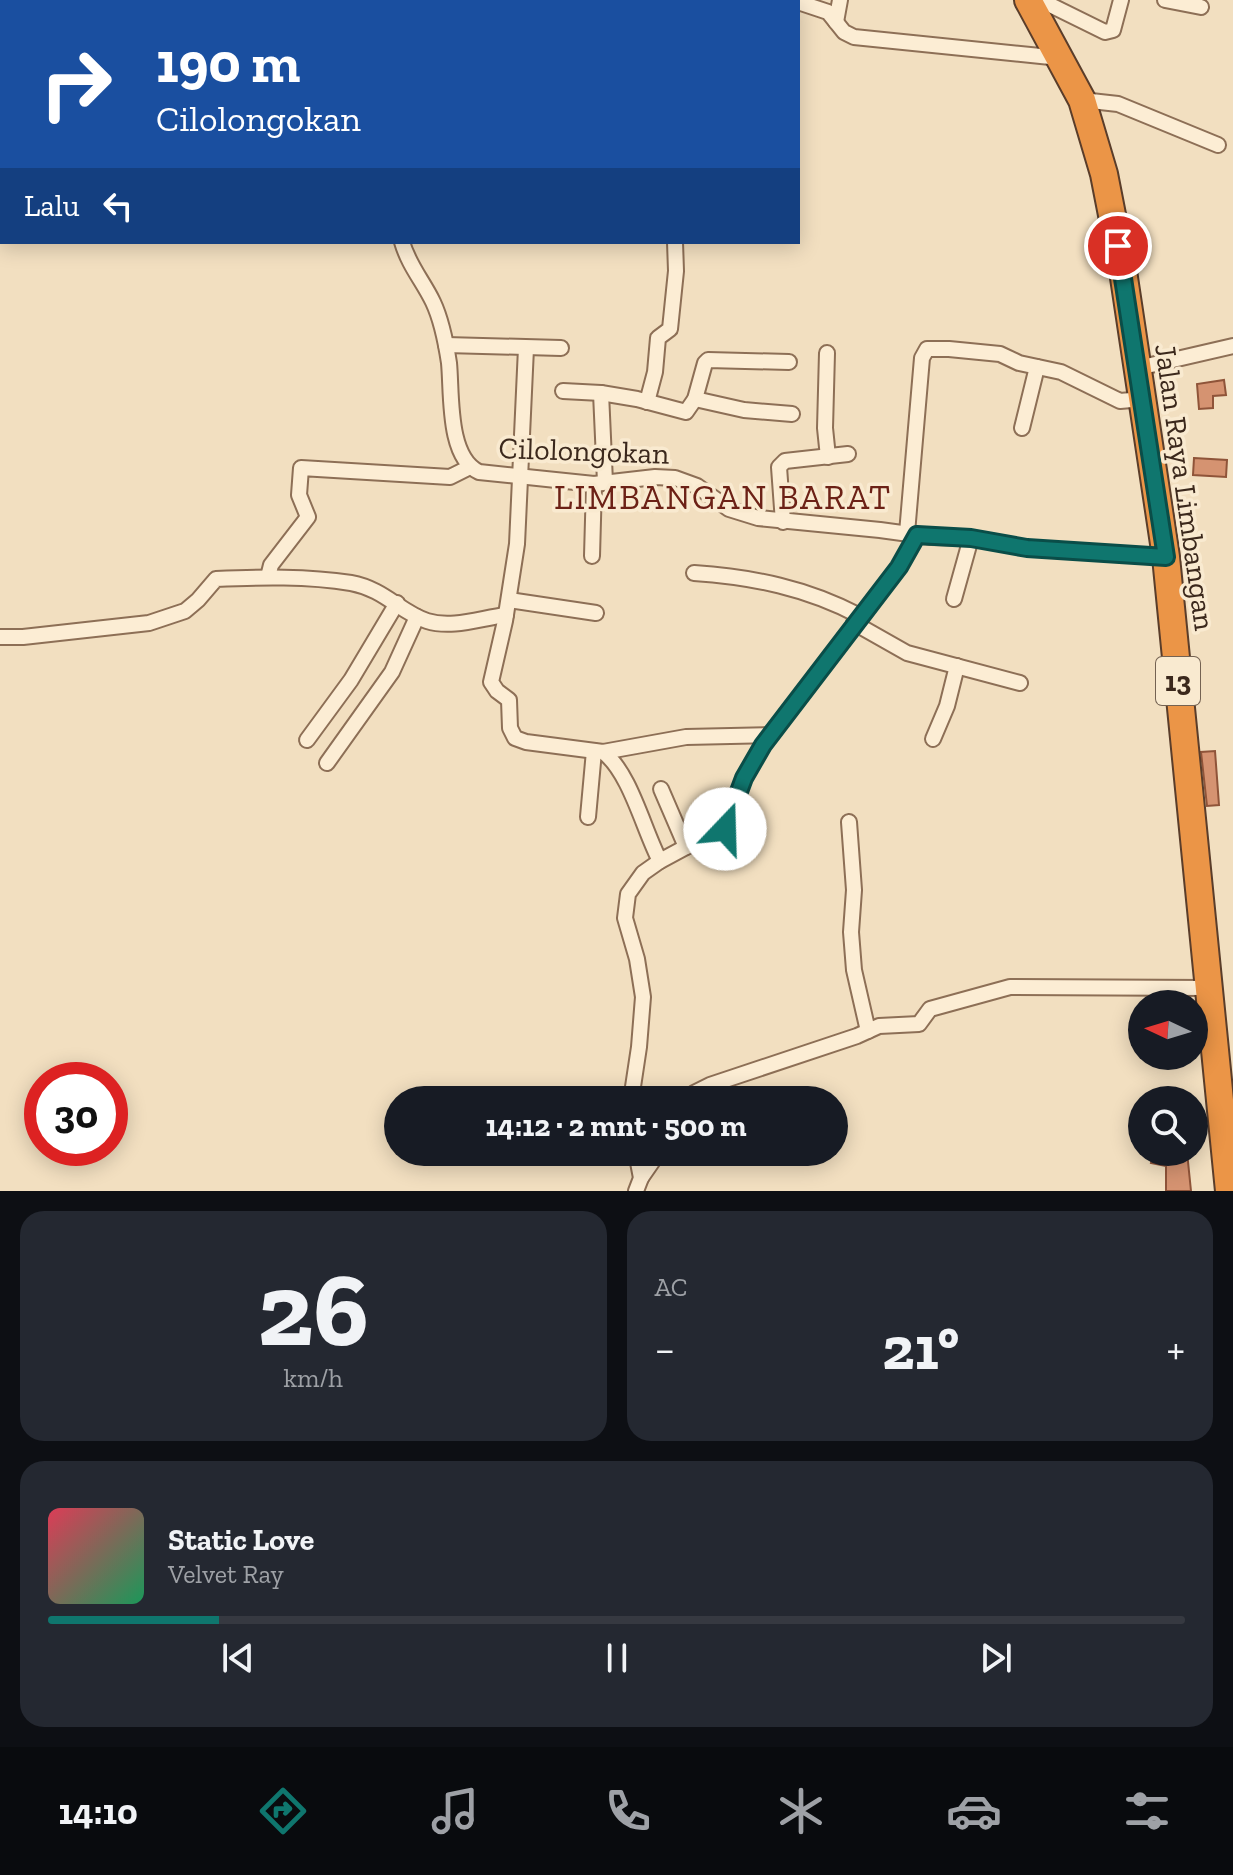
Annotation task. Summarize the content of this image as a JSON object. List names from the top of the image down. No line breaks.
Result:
{"streets":{"highway":["Jalan Raya Limbangan","13"],"street":["Cilolongokan"]},"crossings":[["Cilolongokan","Jalan Raya Limbangan"]],"districts":["LIMBANGAN BARAT"],"north":"left","page":{"turn":["190 m","Cilolongokan"],"then":"Lalu","limit":"30","trip":"14:12 · 2 mnt · 500 m","tile":[["26","km/h"],"AC"],"heat":["−","21°","+"],"song":["Static Love","Velvet Ray"],"tabs":"14:10"}}
